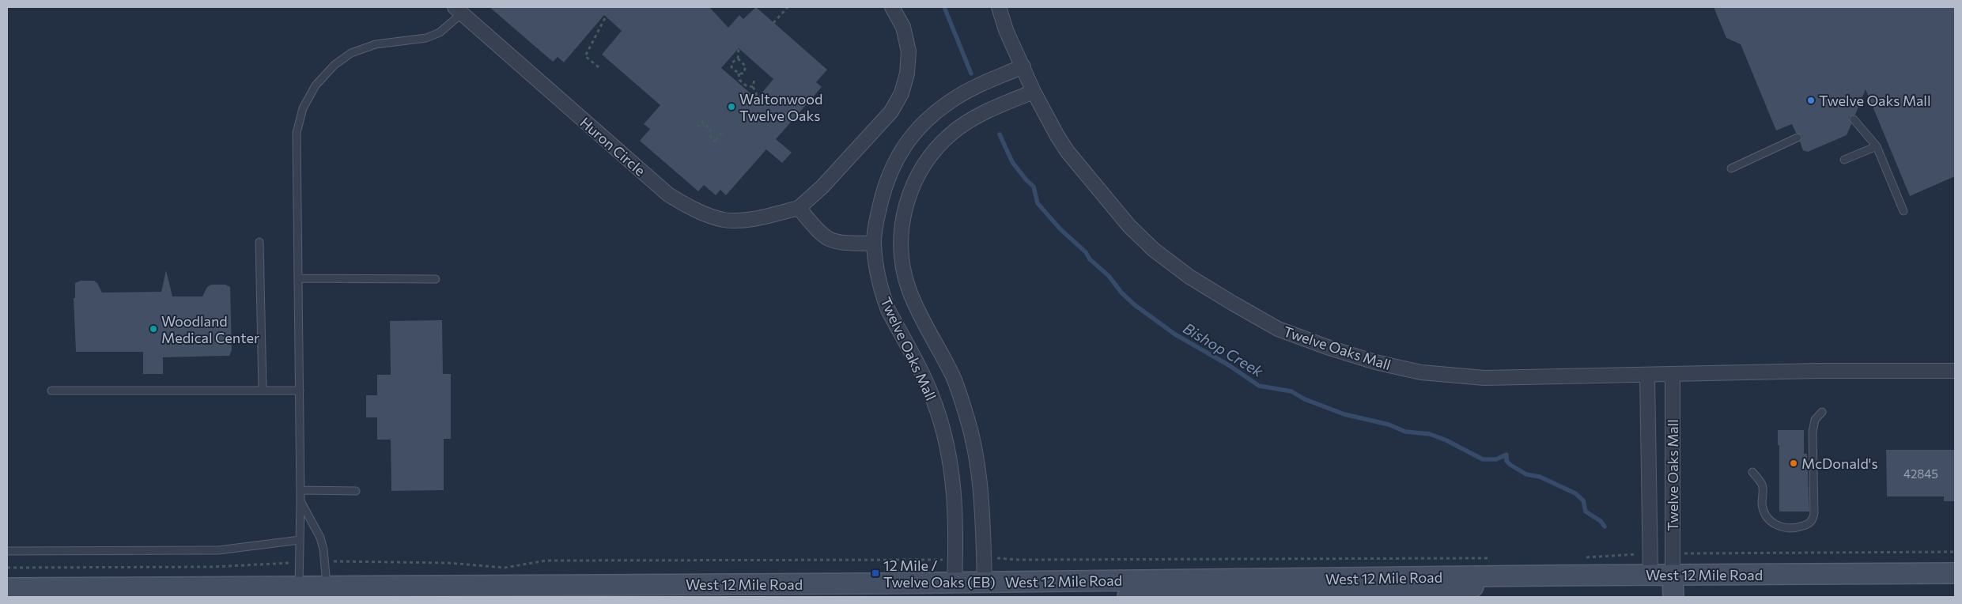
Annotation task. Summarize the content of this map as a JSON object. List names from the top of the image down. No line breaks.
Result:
{"streets":{"main road":["West 12 Mile Road"],"street":["Huron Circle","Twelve Oaks Mall"]},"crossings":[["Twelve Oaks Mall","West 12 Mile Road"]],"water":["Bishop Creek"],"places":{"other":["Twelve Oaks Mall","Waltonwood Twelve Oaks","Woodland Medical Center","McDonald's"],"transit":["12 Mile / Twelve Oaks (EB)"]},"house_numbers":["42845"]}
